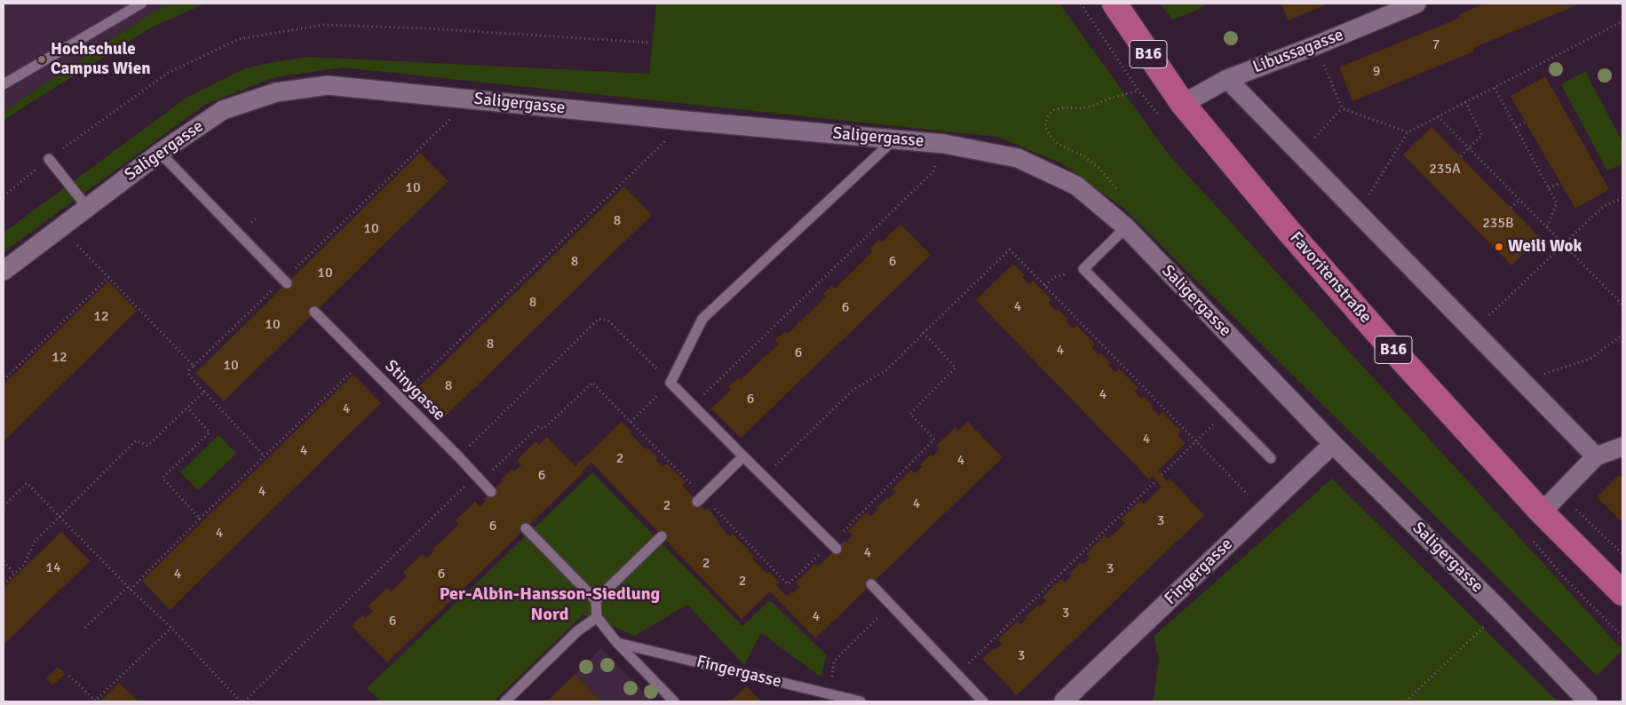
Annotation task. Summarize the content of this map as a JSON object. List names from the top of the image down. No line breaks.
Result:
{"streets":{"main road":["B16","Favoritenstraße"],"street":["Libussagasse","Saligergasse","Fingergasse"],"lane":["Stinygasse"]},"crossings":[["Libussagasse","Favoritenstraße"],["Saligergasse","Fingergasse"]],"districts":["Per-Albin-Hansson-Siedlung Nord"],"places":["Hochschule Campus Wien","Weili Wok"],"house_numbers":["7","9","235A","10","8","235B","10","8","6","10","8","4","6","12","10","8","4","6","12","10","8","4","6","4","4","4","2","4","6","4","4","2","3","6","4","4","2","14","3","4","6","2","3","4","6","3"]}
